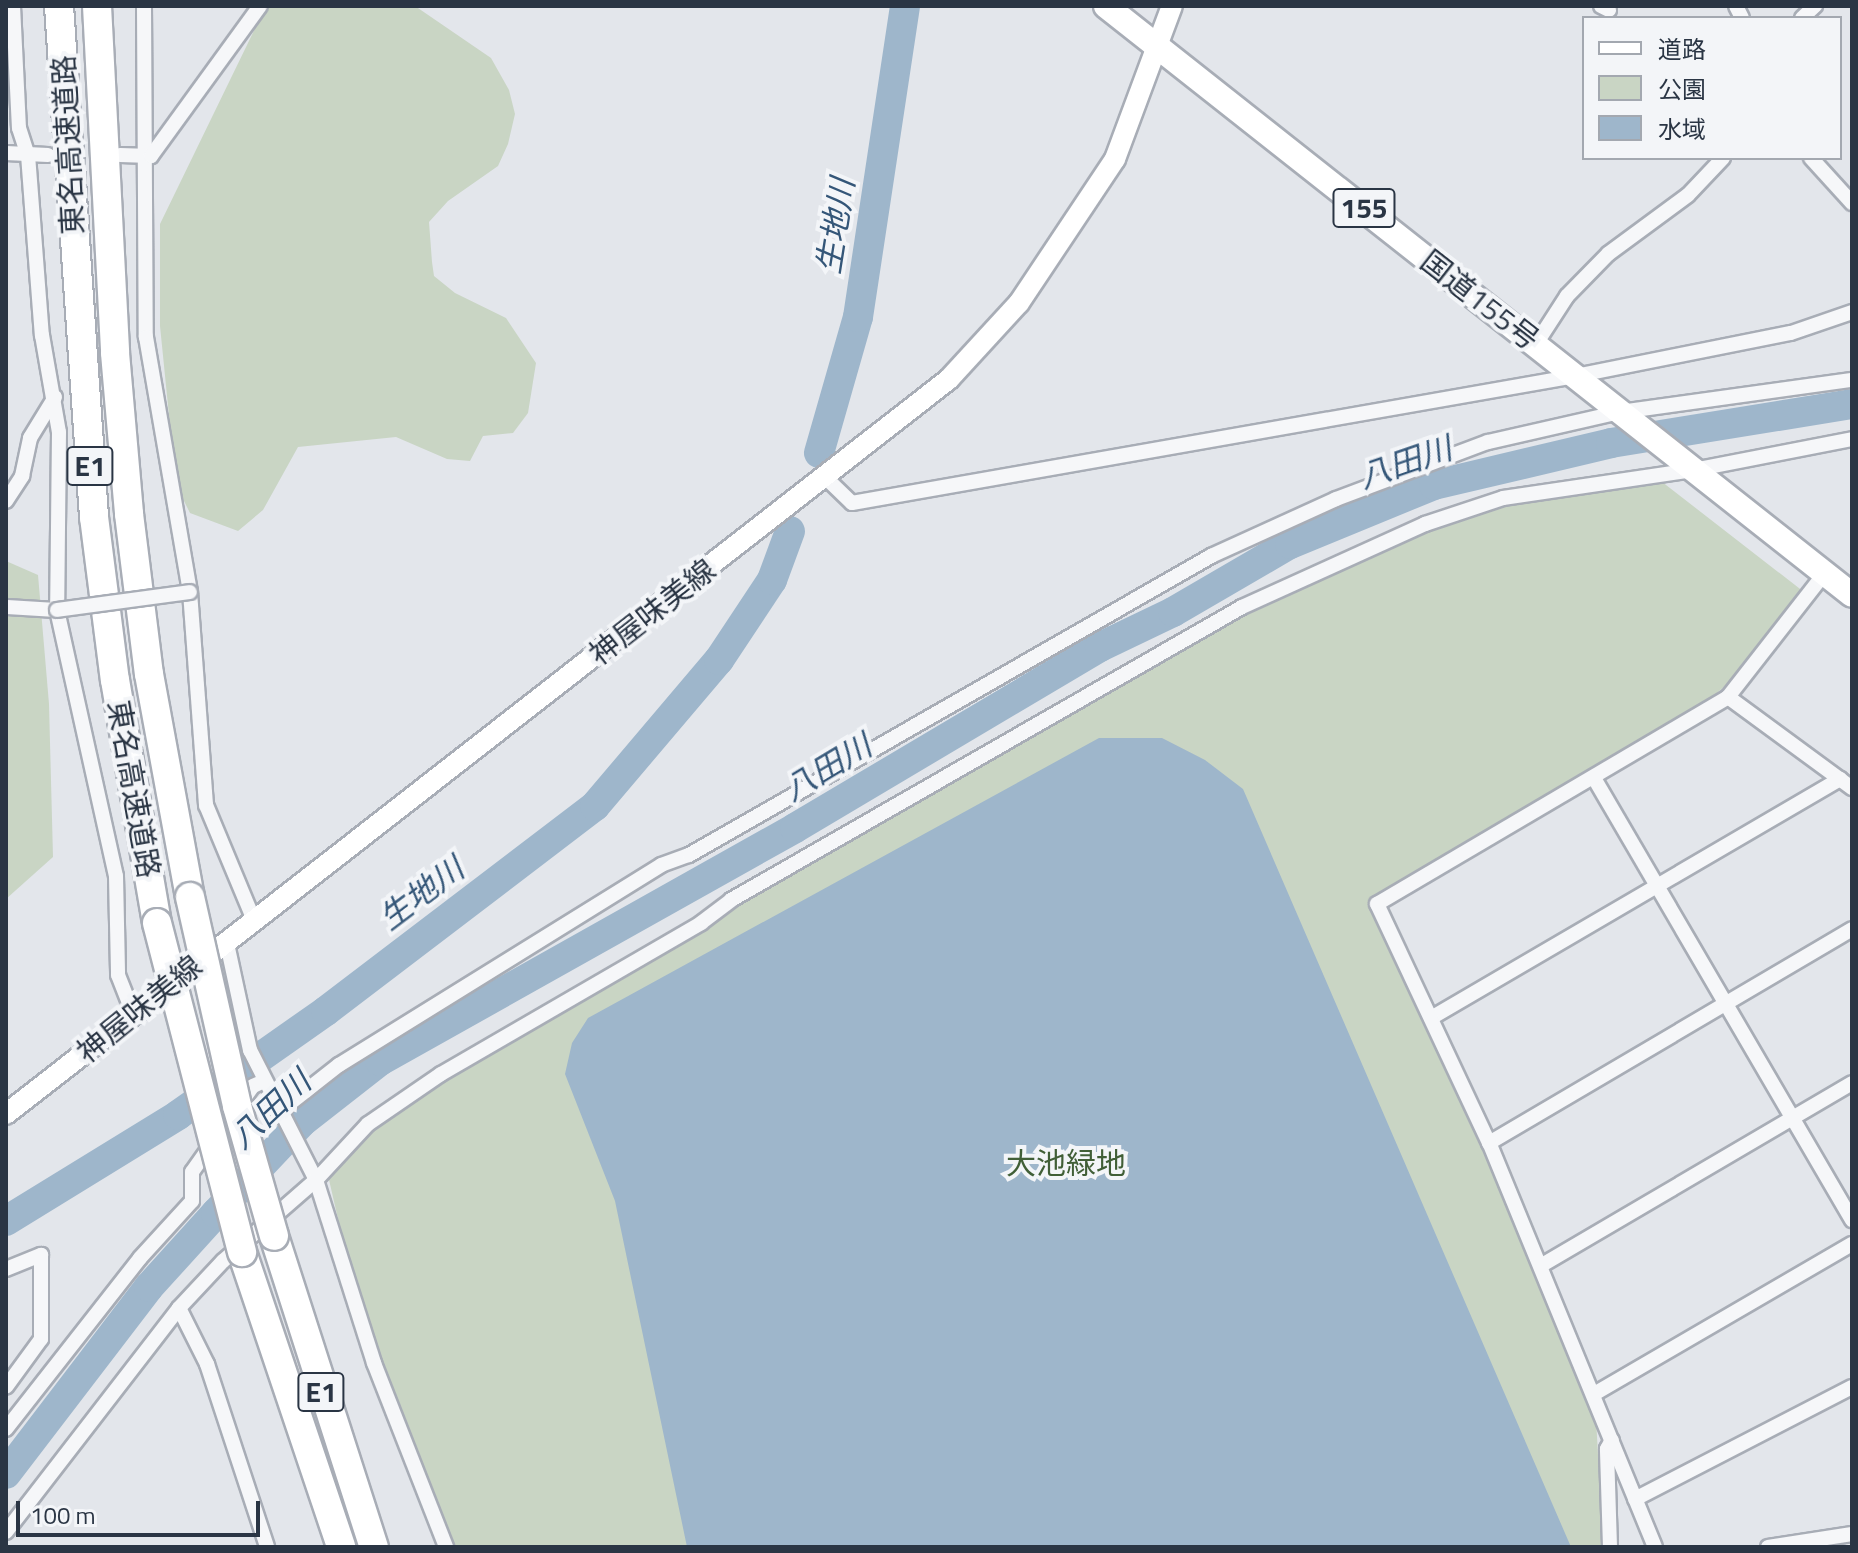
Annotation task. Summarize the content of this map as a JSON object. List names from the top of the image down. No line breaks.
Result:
{"streets":{"highway":["東名高速道路","155","国道155号","E1"],"main road":["神屋味美線"]},"crossings":[["国道155号","神屋味美線"]],"water":["生地川","八田川"],"parks":["大池緑地"],"legend":["道路","公園","水域"],"scale_bar":"100 m"}
